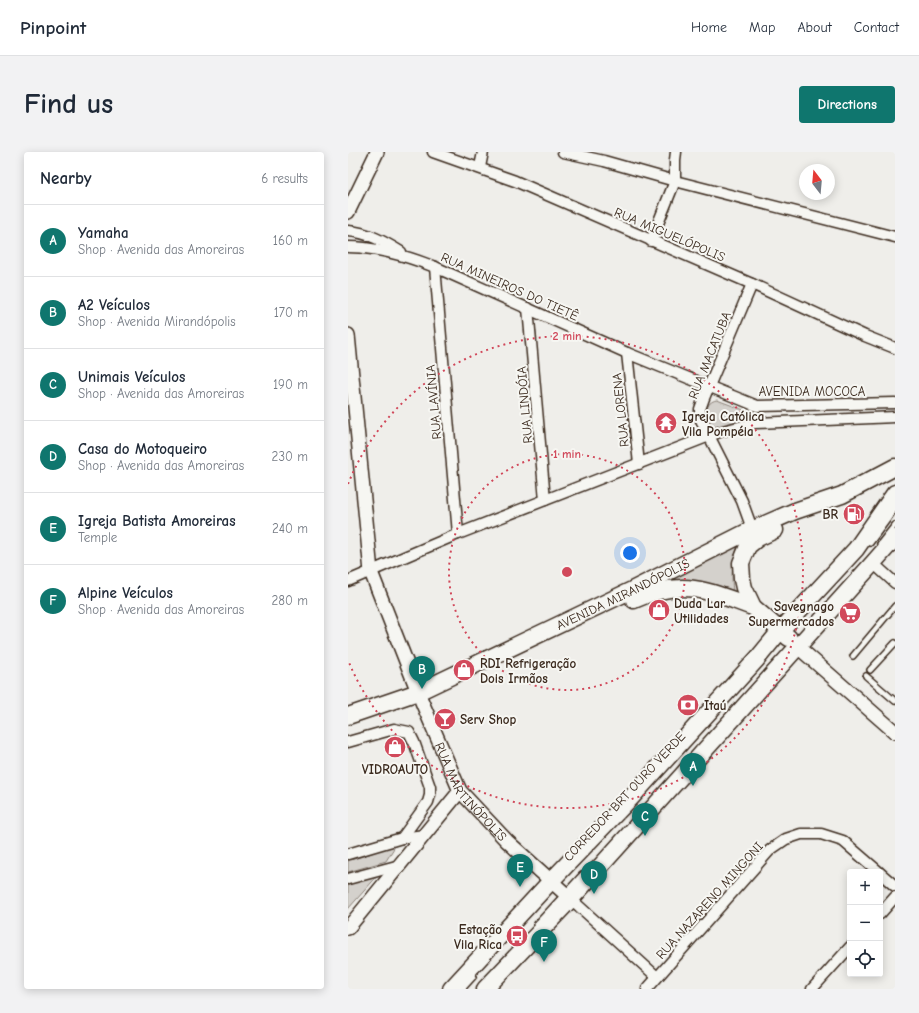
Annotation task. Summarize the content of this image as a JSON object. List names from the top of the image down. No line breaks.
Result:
{"streets":{"main road":["AVENIDA MIRANDÓPOLIS"],"street":["RUA MIGUELÓPOLIS","RUA MINEIROS DO TIETÊ","RUA MACATUBA","AVENIDA MOCOCA","RUA LAVÍNIA","RUA LINDÓIA","RUA LORENA","RUA MARTINÓPOLIS","RUA NAZARENO MINGONI"],"lane":["CORREDOR BRT OURO VERDE"]},"crossings":[["RUA MIGUELÓPOLIS","RUA MACATUBA"],["RUA MINEIROS DO TIETÊ","RUA MACATUBA"],["RUA MINEIROS DO TIETÊ","AVENIDA MOCOCA"],["RUA MINEIROS DO TIETÊ","RUA LAVÍNIA"],["RUA MINEIROS DO TIETÊ","RUA LINDÓIA"],["RUA MINEIROS DO TIETÊ","RUA LORENA"],["RUA MACATUBA","AVENIDA MOCOCA"],["RUA MACATUBA","AVENIDA MIRANDÓPOLIS"],["AVENIDA MOCOCA","RUA LAVÍNIA"],["AVENIDA MOCOCA","RUA LINDÓIA"],["AVENIDA MOCOCA","RUA LORENA"],["AVENIDA MOCOCA","RUA MARTINÓPOLIS"],["AVENIDA MIRANDÓPOLIS","RUA MARTINÓPOLIS"],["RUA MARTINÓPOLIS","CORREDOR BRT OURO VERDE"],["RUA MARTINÓPOLIS","RUA NAZARENO MINGONI"]],"places":{"temple":["Igreja Católica Vila Pompéia"],"fuel station":["BR"],"shop":["Duda Lar Utilidades","RDI Refrigeração Dois Irmãos","VIDROAUTO"],"supermarket":["Savegnago Supermercados"],"bank":["Itaú"],"bar":["Serv Shop"],"bus stop":["Estação Vila Rica"]},"north":"top","page":{"header":"Pinpoint","nav":["Home","Map","About","Contact"],"buttons":"Directions","title":"Find us","heading":["Nearby","6 results"],"list":[{"mark":"A","name":"Yamaha","note":"Shop · Avenida das Amoreiras","value":"160 m"},{"mark":"B","name":"A2 Veículos","note":"Shop · Avenida Mirandópolis","value":"170 m"},{"mark":"C","name":"Unimais Veículos","note":"Shop · Avenida das Amoreiras","value":"190 m"},{"mark":"D","name":"Casa do Motoqueiro","note":"Shop · Avenida das Amoreiras","value":"230 m"},{"mark":"E","name":"Igreja Batista Amoreiras","note":"Temple","value":"240 m"},{"mark":"F","name":"Alpine Veículos","note":"Shop · Avenida das Amoreiras","value":"280 m"}],"pins":["B","A","C","E","D","F"],"map_buttons":["+","−"]},"rings":["2 min","1 min"]}
